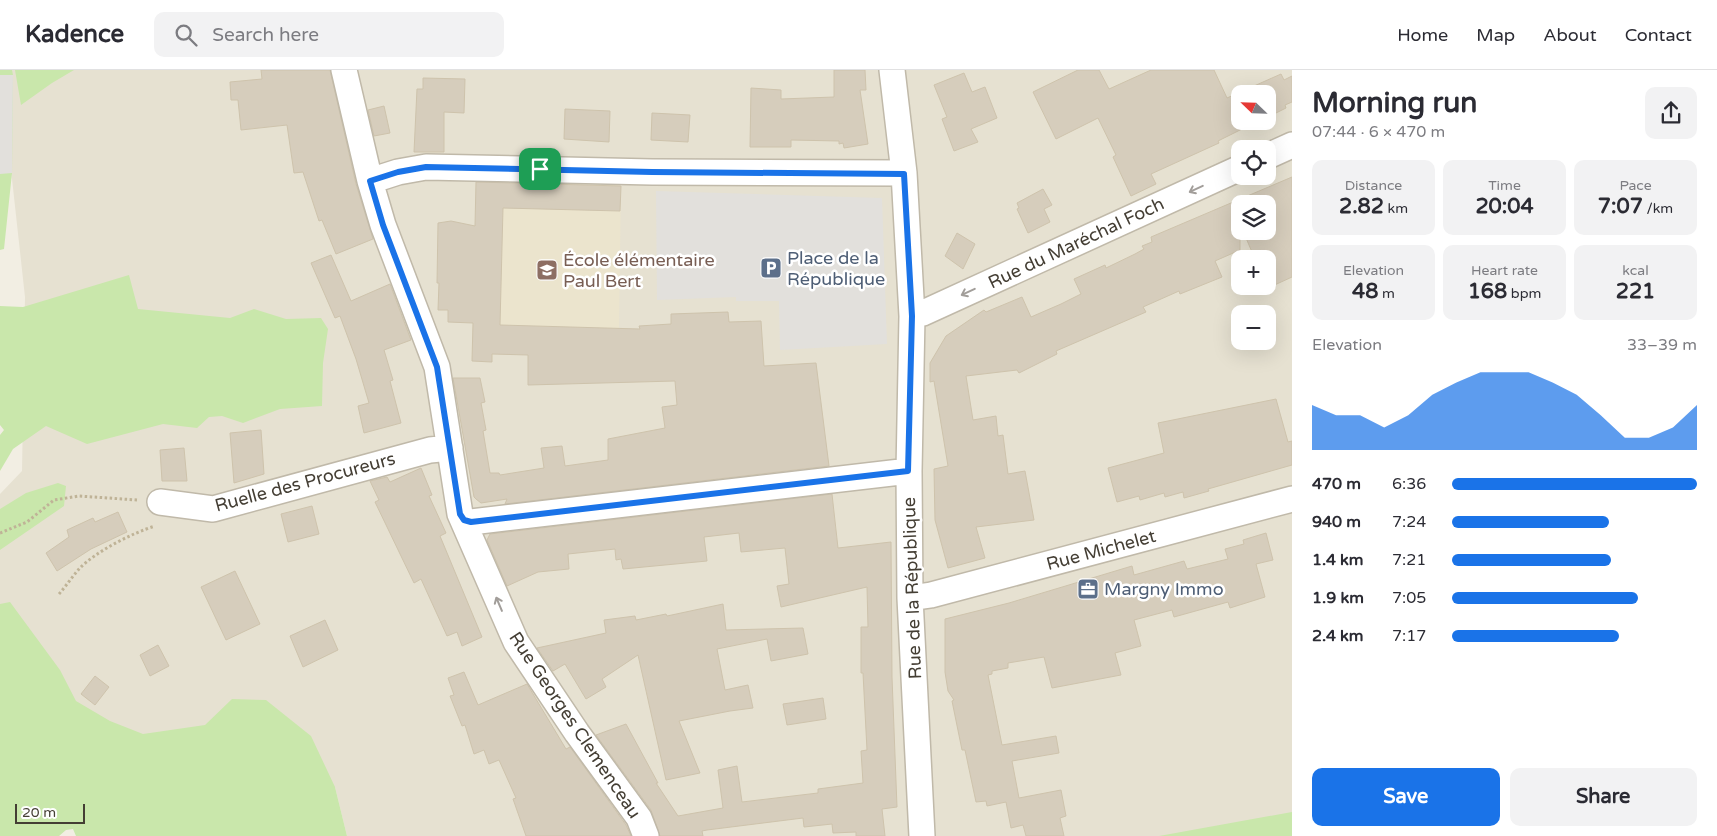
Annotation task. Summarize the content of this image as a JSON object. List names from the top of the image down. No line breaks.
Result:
{"streets":{"street":["Rue du Maréchal Foch","Ruelle des Procureurs","Rue Michelet","Rue de la République","Rue Georges Clemenceau"]},"crossings":[["Rue du Maréchal Foch","Rue de la République"],["Ruelle des Procureurs","Rue Georges Clemenceau"],["Rue Michelet","Rue de la République"]],"one_way":["Rue du Maréchal Foch","Rue Georges Clemenceau"],"places":{"parking":["Place de la République"],"school or university":["École élémentaire Paul Bert"],"office":["Margny Immo"]},"scale_bar":"20 m","north":"top left","page":{"header":"Kadence","search":"Search here","nav":["Home","Map","About","Contact"],"heading":["Morning run","07:44 · 6 × 470 m"],"map_buttons":["+","−"],"stats":[["Distance","2.82 km"],["Time","20:04"],["Pace","7:07 /km"],["Elevation","48 m"],["Heart rate","168 bpm"],["kcal","221"]],"chart":["Elevation","33–39 m"],"list":[{"name":"470 m","note":"6:36"},{"name":"940 m","note":"7:24"},{"name":"1.4 km","note":"7:21"},{"name":"1.9 km","note":"7:05"},{"name":"2.4 km","note":"7:17"}],"buttons":["Save","Share"],"scale":"20 m"}}
